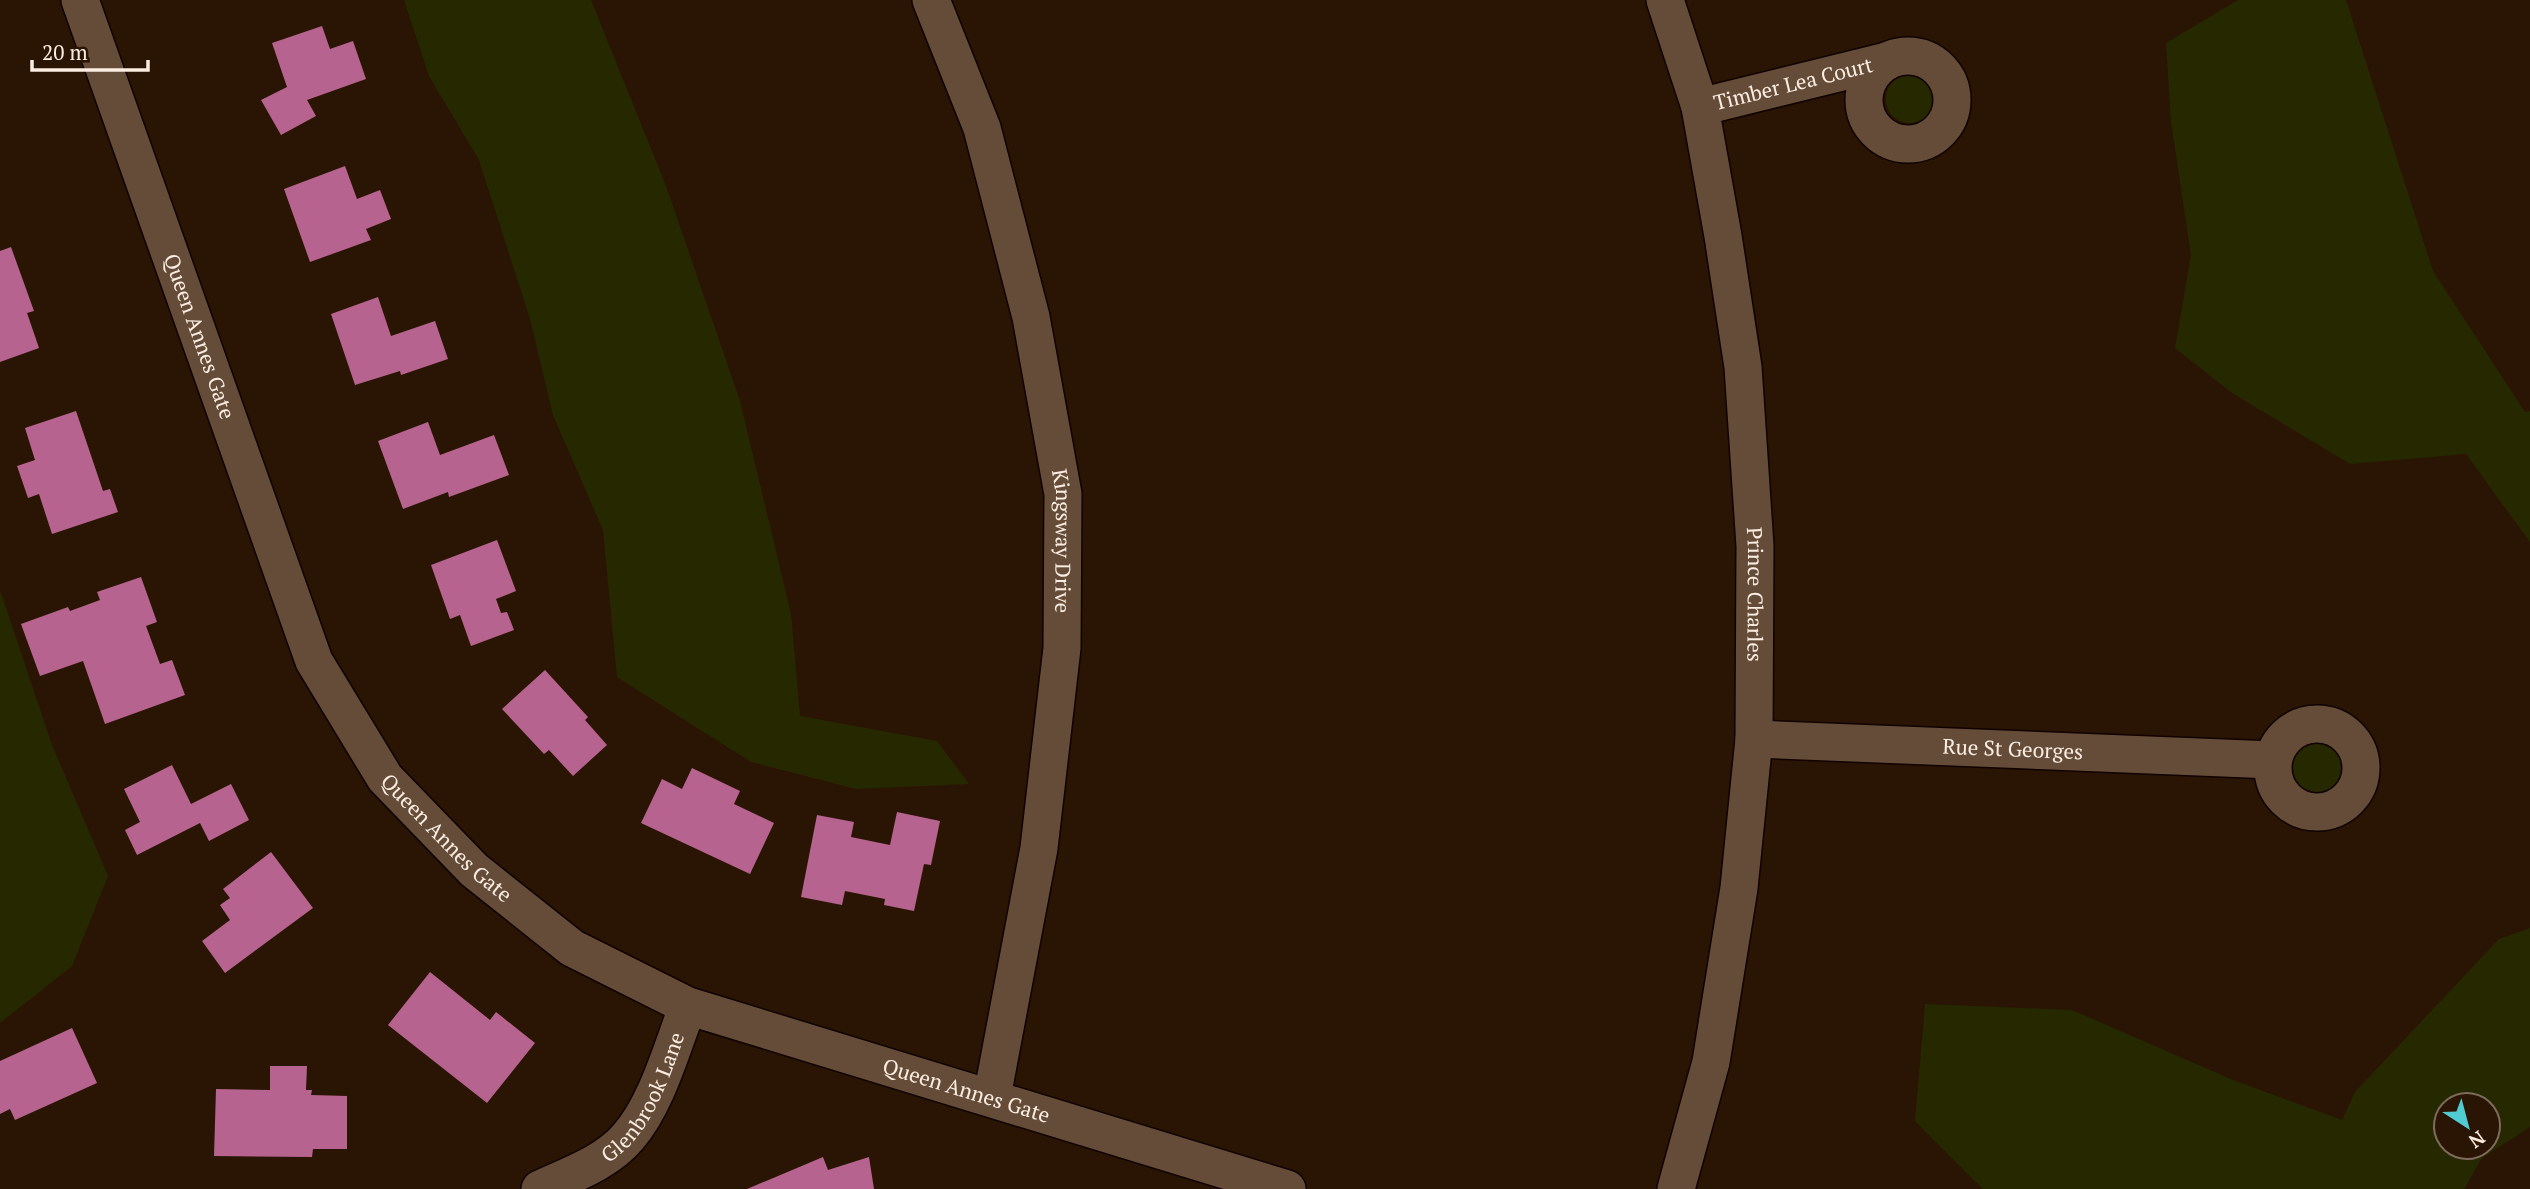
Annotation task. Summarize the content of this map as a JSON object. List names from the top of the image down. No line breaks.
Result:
{"streets":{"street":["Timber Lea Court","Queen Annes Gate","Kingsway Drive","Prince Charles","Rue St Georges","Glenbrook Lane"]},"crossings":[["Timber Lea Court","Prince Charles"],["Queen Annes Gate","Kingsway Drive"],["Queen Annes Gate","Glenbrook Lane"],["Prince Charles","Rue St Georges"]],"scale_bar":"20 m","north":"bottom right"}
